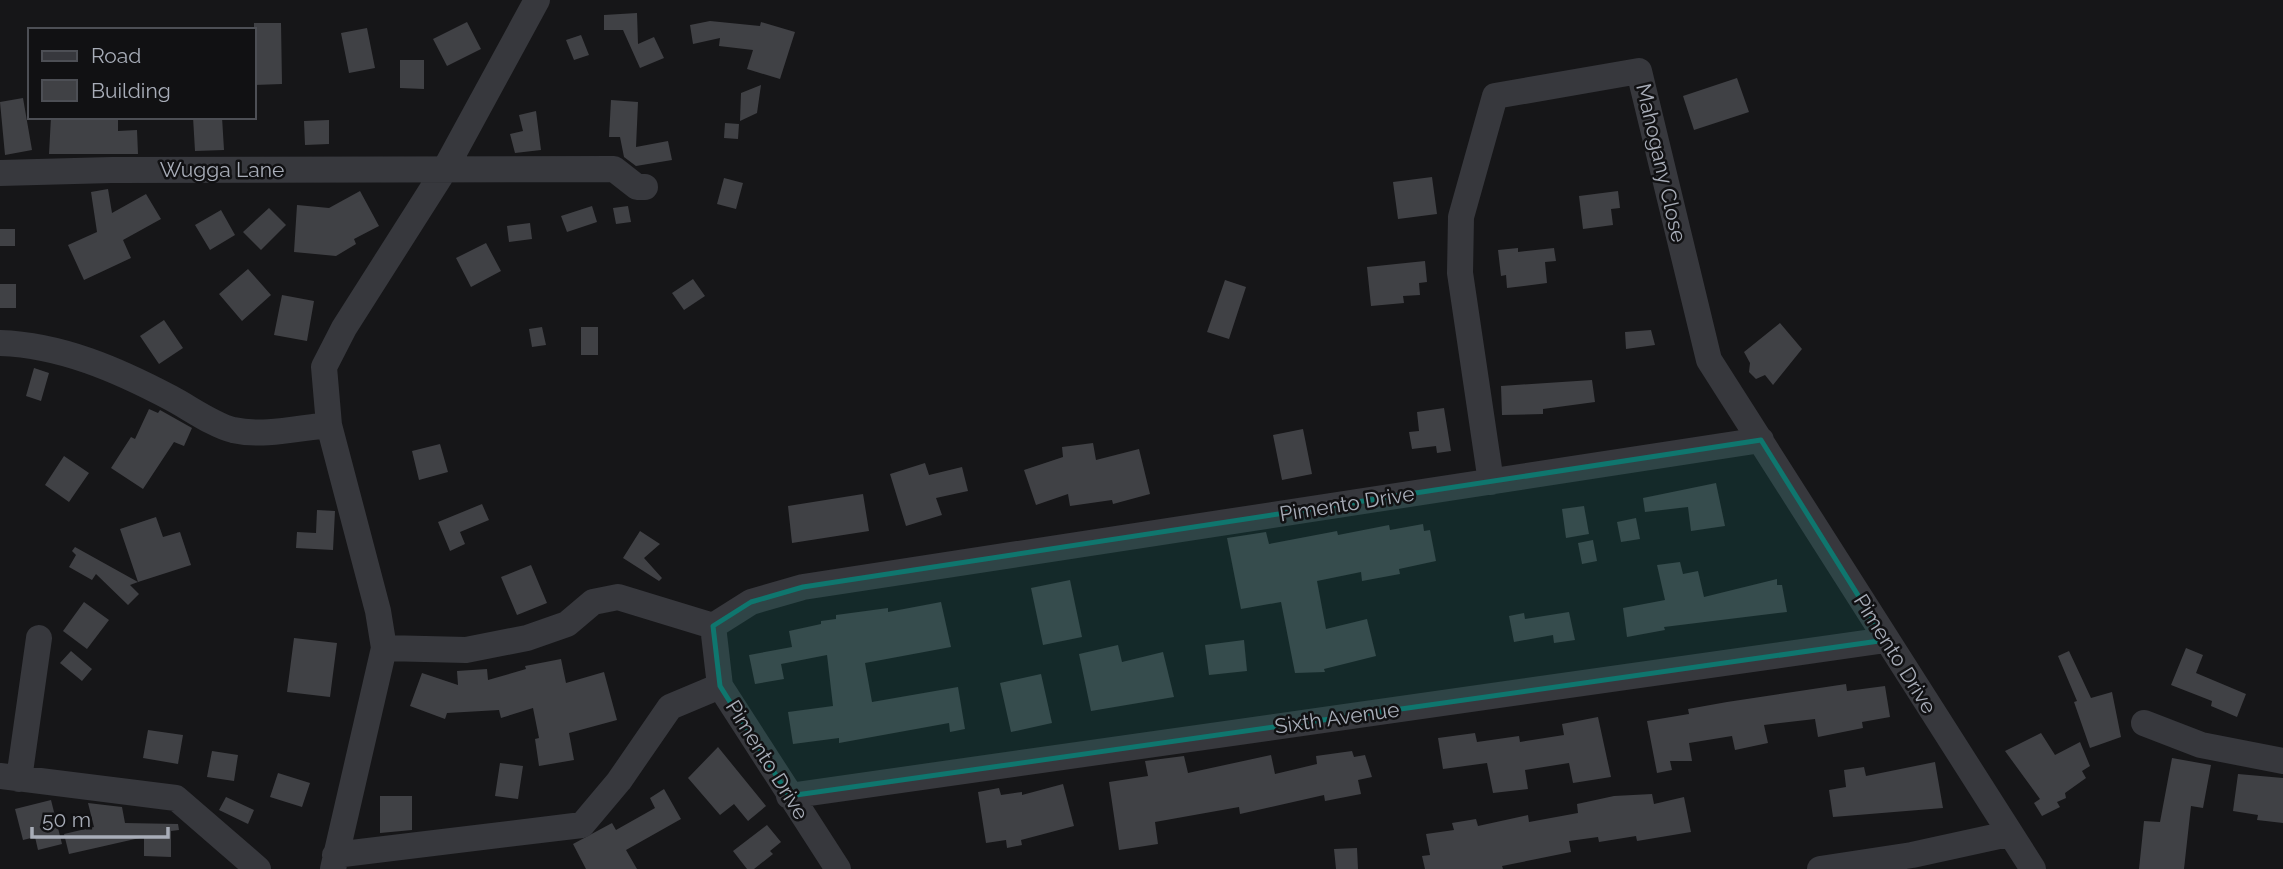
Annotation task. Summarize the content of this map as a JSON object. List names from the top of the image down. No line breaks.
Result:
{"streets":{"street":["Mahogany Close","Wugga Lane","Pimento Drive","Sixth Avenue"]},"crossings":[["Mahogany Close","Pimento Drive"],["Pimento Drive","Sixth Avenue"]],"legend":["Road","Building"],"scale_bar":"50 m"}
